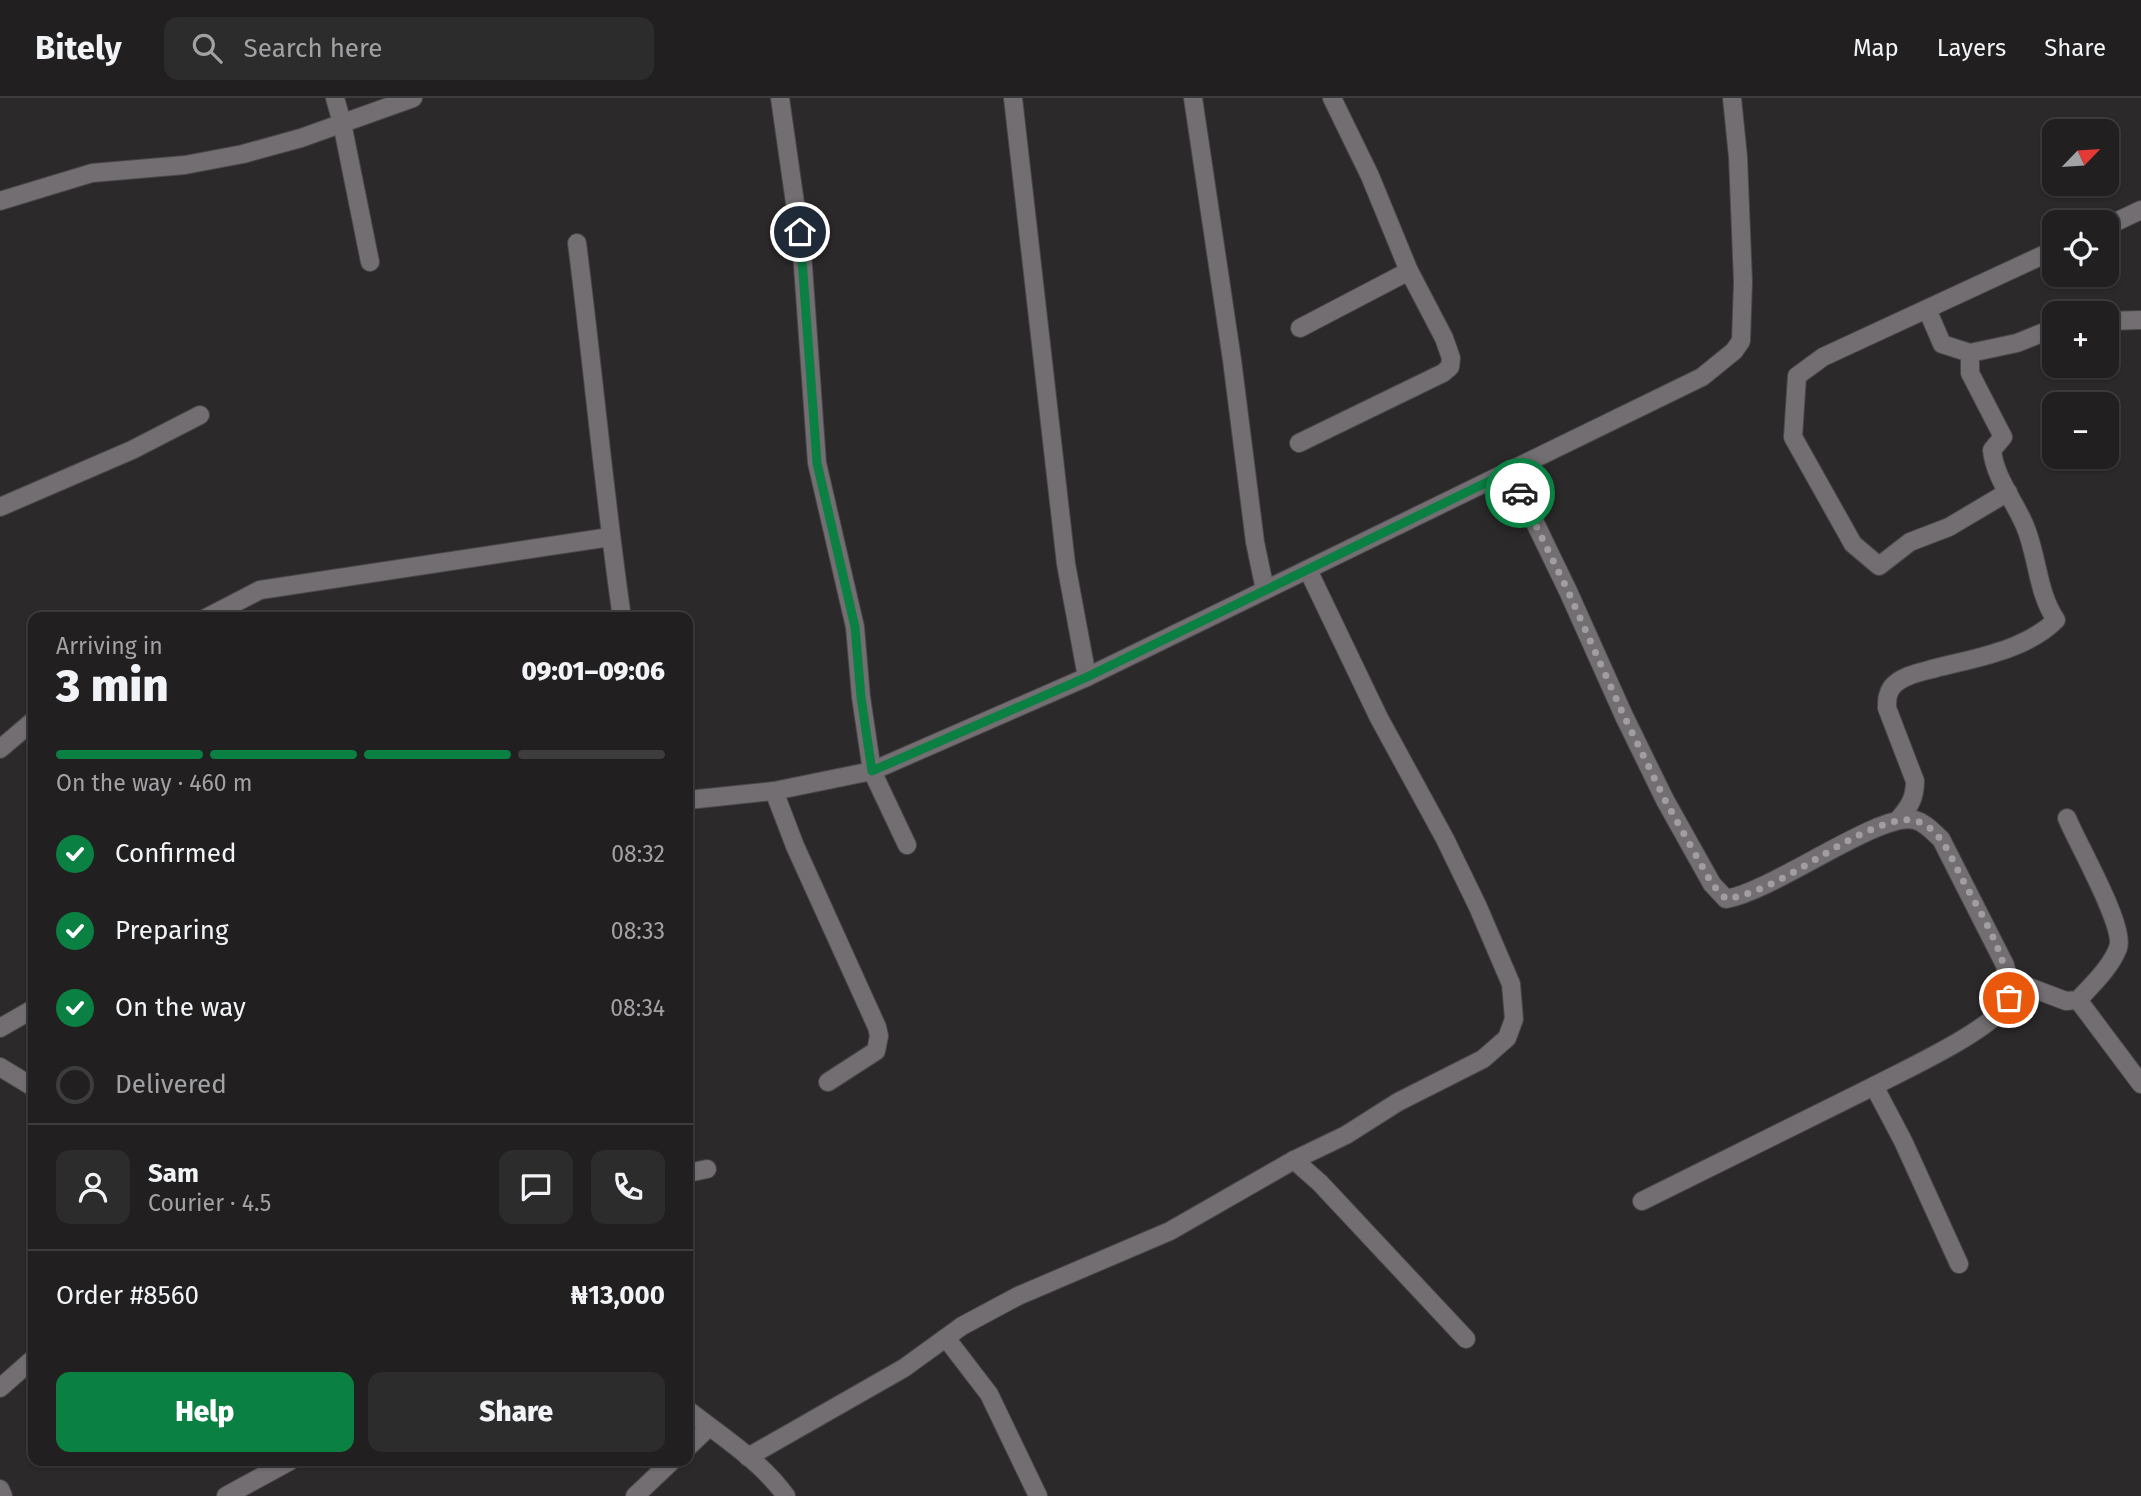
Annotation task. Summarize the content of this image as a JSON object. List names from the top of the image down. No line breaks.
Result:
{"north":"top right","page":{"header":"Bitely","search":"Search here","nav":["Map","Layers","Share"],"map_buttons":["+","−"],"heading":["3 min","Arriving in","09:01–09:06"],"panel":["Sam","Courier · 4.5","Order #8560","₦13,000"],"bar":"On the way · 460 m","list":[["Confirmed","08:32"],["Preparing","08:33"],["On the way","08:34"],"Delivered"],"buttons":["Help","Share"]}}
